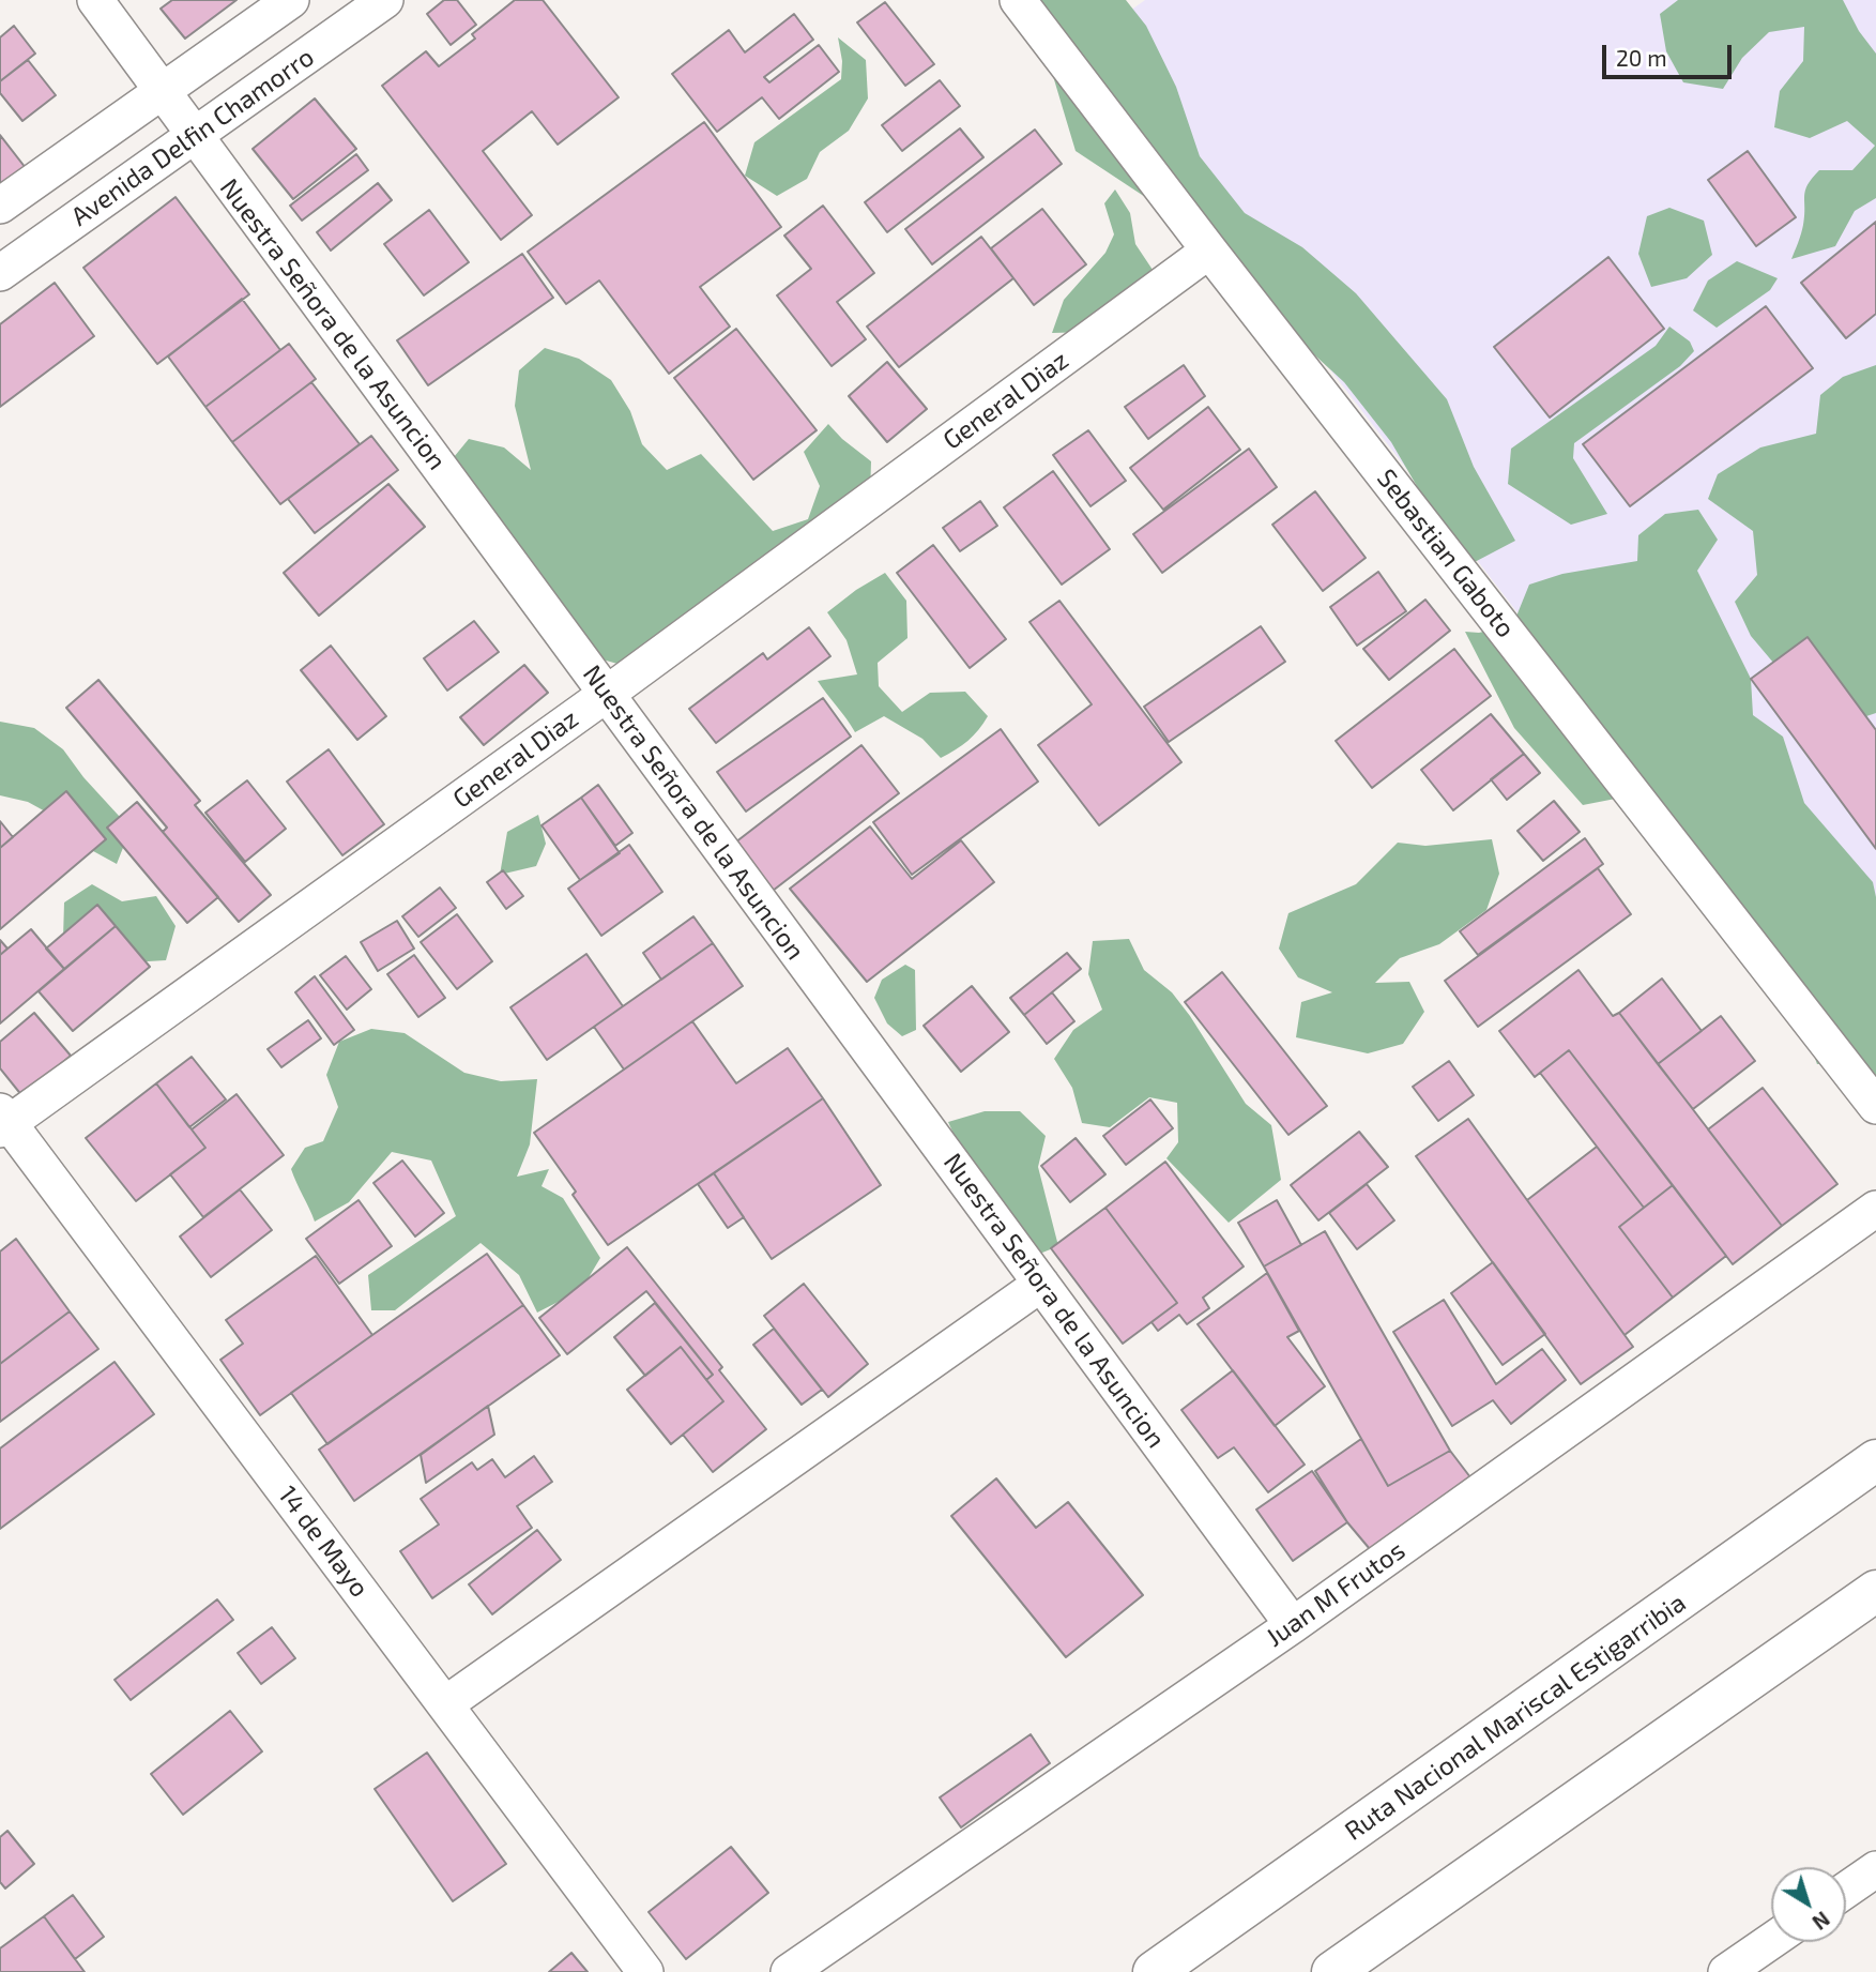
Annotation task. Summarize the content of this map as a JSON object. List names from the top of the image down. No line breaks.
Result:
{"streets":{"highway":["Ruta Nacional Mariscal Estigarribia"],"street":["Avenida Delfin Chamorro","Nuestra Señora de la Asuncion","General Diaz","Sebastian Gaboto","14 de Mayo","Juan M Frutos"]},"crossings":[["Avenida Delfin Chamorro","Nuestra Señora de la Asuncion"],["Nuestra Señora de la Asuncion","General Diaz"],["Nuestra Señora de la Asuncion","Juan M Frutos"],["General Diaz","Sebastian Gaboto"],["General Diaz","14 de Mayo"]],"scale_bar":"20 m","north":"bottom right"}
